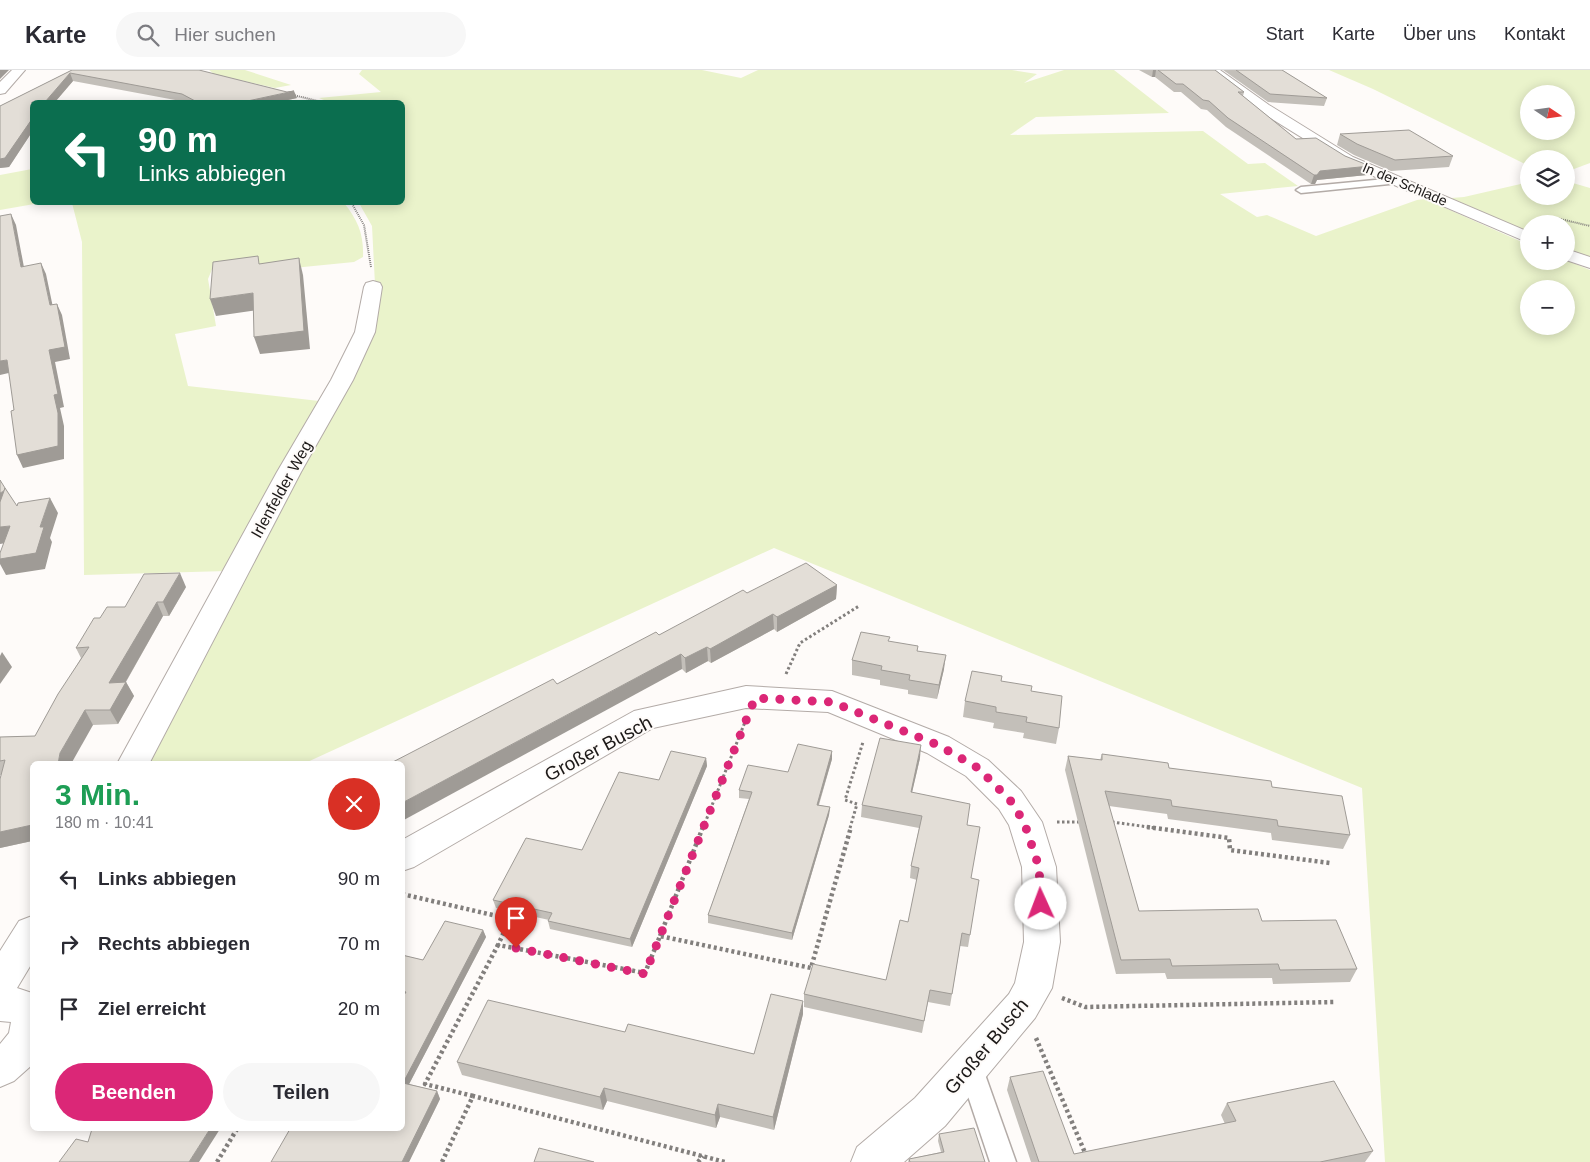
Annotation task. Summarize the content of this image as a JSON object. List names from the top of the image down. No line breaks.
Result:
{"streets":{"street":["In der Schlade","Irlenfelder Weg","Großer Busch"]},"north":"right","page":{"header":"Karte","search":"Hier suchen","nav":["Start","Karte","Über uns","Kontakt"],"map_buttons":["+","−"],"turn":["90 m","Links abbiegen"],"heading":["3 Min.","180 m · 10:41"],"list":[{"name":"Links abbiegen","value":"90 m"},{"name":"Rechts abbiegen","value":"70 m"},{"name":"Ziel erreicht","value":"20 m"}],"buttons":["Beenden","Teilen"]}}
